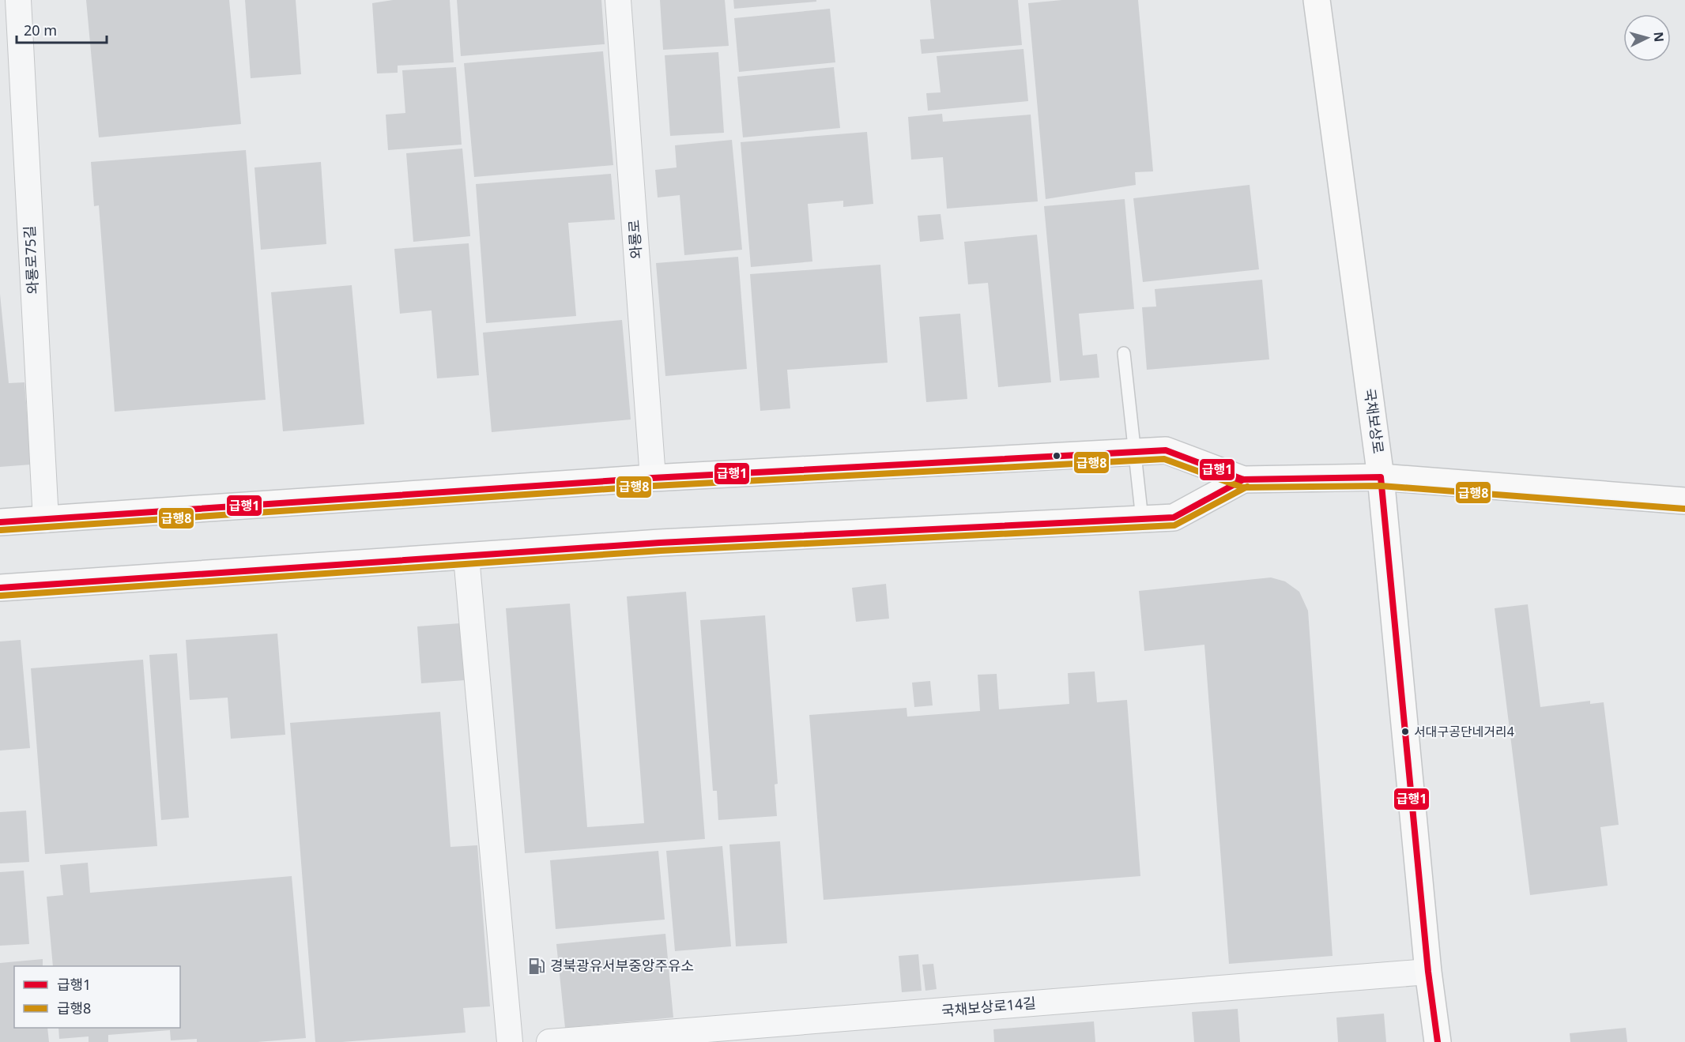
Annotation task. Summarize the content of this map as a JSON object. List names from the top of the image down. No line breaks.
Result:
{"streets":{"main road":["국채보상로"],"street":["와룡로","와룡로75길","국채보상로14길"]},"crossings":[["국채보상로","국채보상로14길"]],"places":{"other":["서대구공단네거리4"],"fuel station":["경북광유서부중앙주유소"]},"lines":["transit line 급행1","transit line 급행8"],"legend":["급행1","급행8"],"scale_bar":"20 m","north":"right"}
